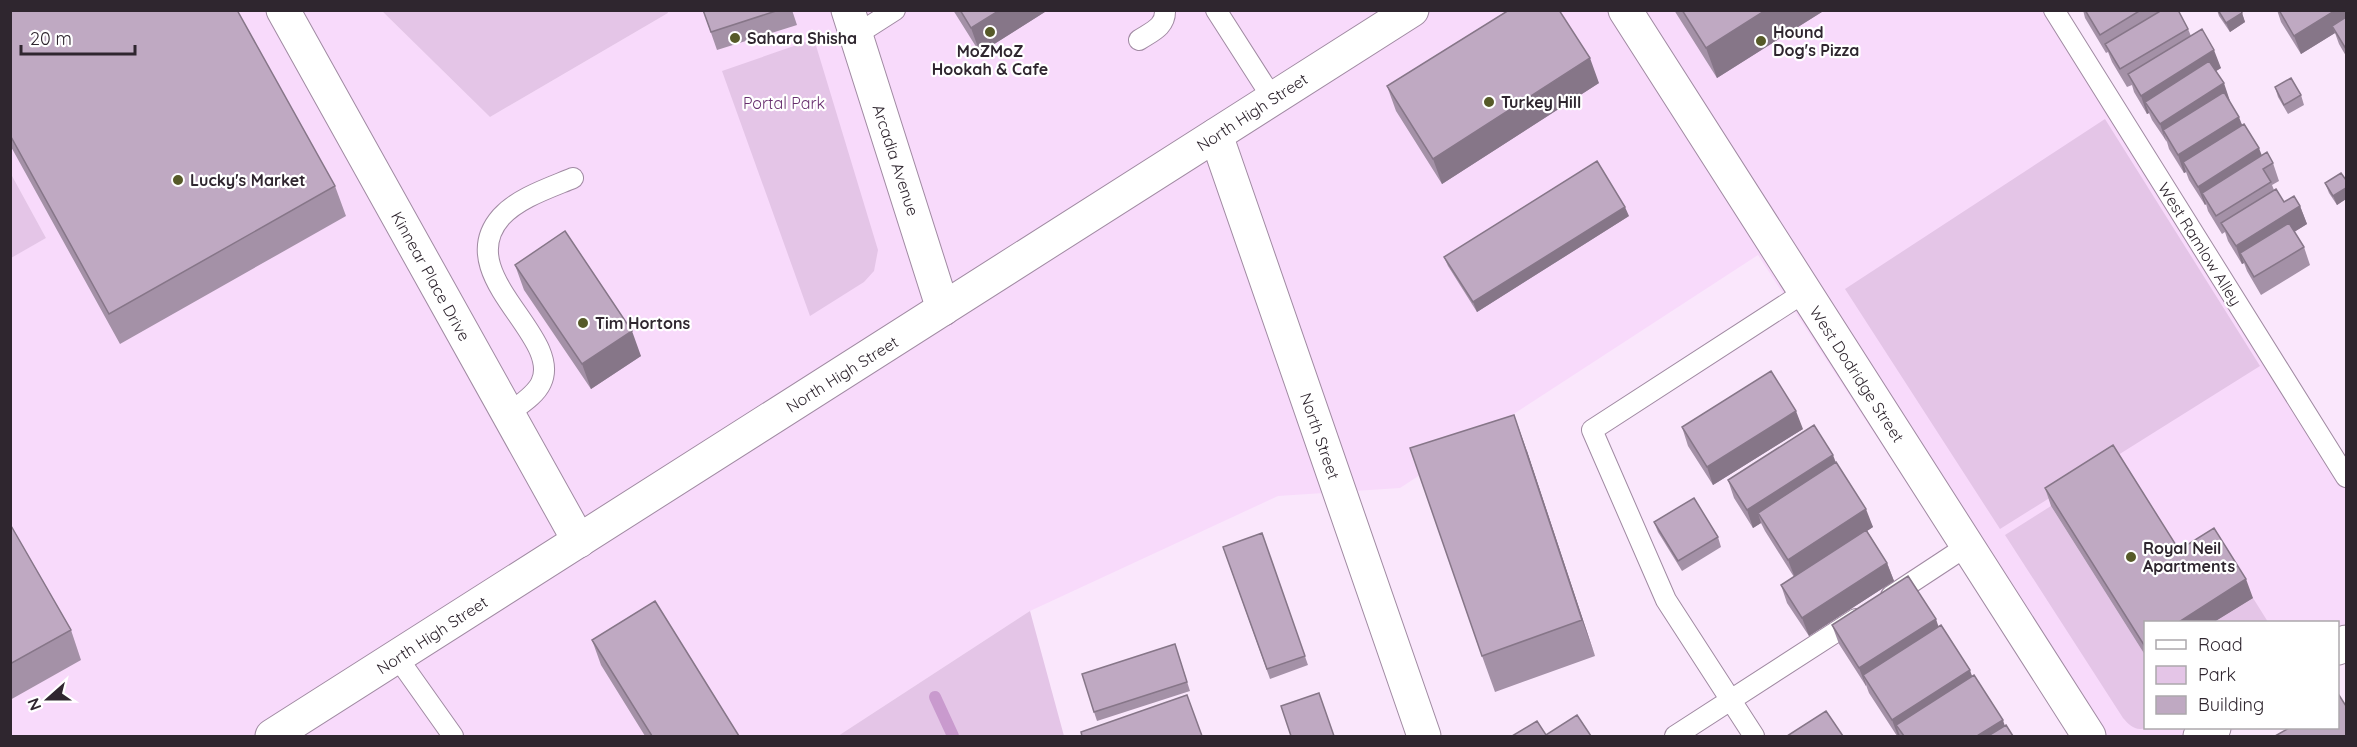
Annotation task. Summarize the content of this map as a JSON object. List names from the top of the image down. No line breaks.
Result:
{"streets":{"main road":["North High Street","Arcadia Avenue","Kinnear Place Drive","West Dodridge Street","North Street"],"lane":["West Ramlow Alley"]},"crossings":[["North High Street","Arcadia Avenue"],["North High Street","Kinnear Place Drive"],["North High Street","North Street"]],"parks":["Portal Park"],"places":["MoZMoZ Hookah & Cafe","Sahara Shisha","Hound Dog's Pizza","Turkey Hill","Lucky's Market","Tim Hortons","Royal Neil Apartments"],"legend":["Road","Park","Building"],"scale_bar":"20 m","north":"left"}
